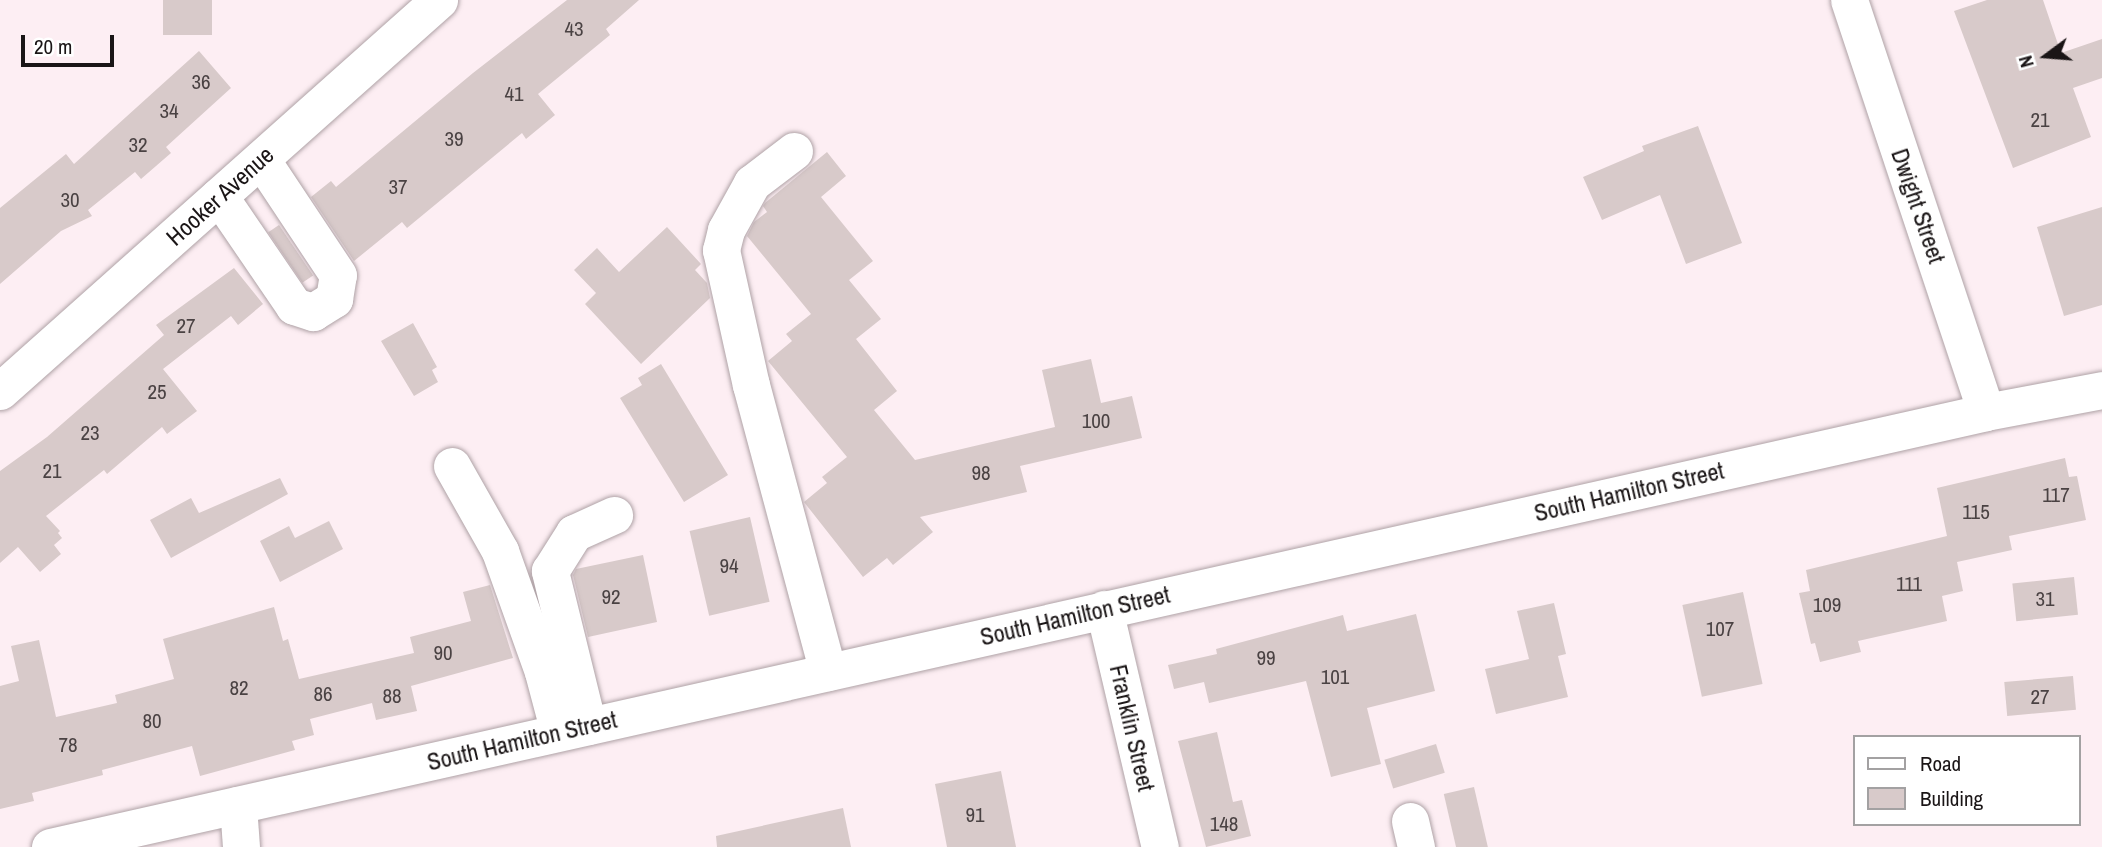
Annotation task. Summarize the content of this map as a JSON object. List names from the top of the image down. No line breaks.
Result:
{"streets":{"street":["Hooker Avenue","Dwight Street","South Hamilton Street","Franklin Street"]},"crossings":[["Dwight Street","South Hamilton Street"],["South Hamilton Street","Franklin Street"]],"house_numbers":["43","36","41","34","21","39","32","37","30","27","25","100","23","21","98","117","115","94","111","92","31","109","107","90","99","101","82","86","88","27","80","78","91","148"],"legend":["Road","Building"],"scale_bar":"20 m","north":"left"}
